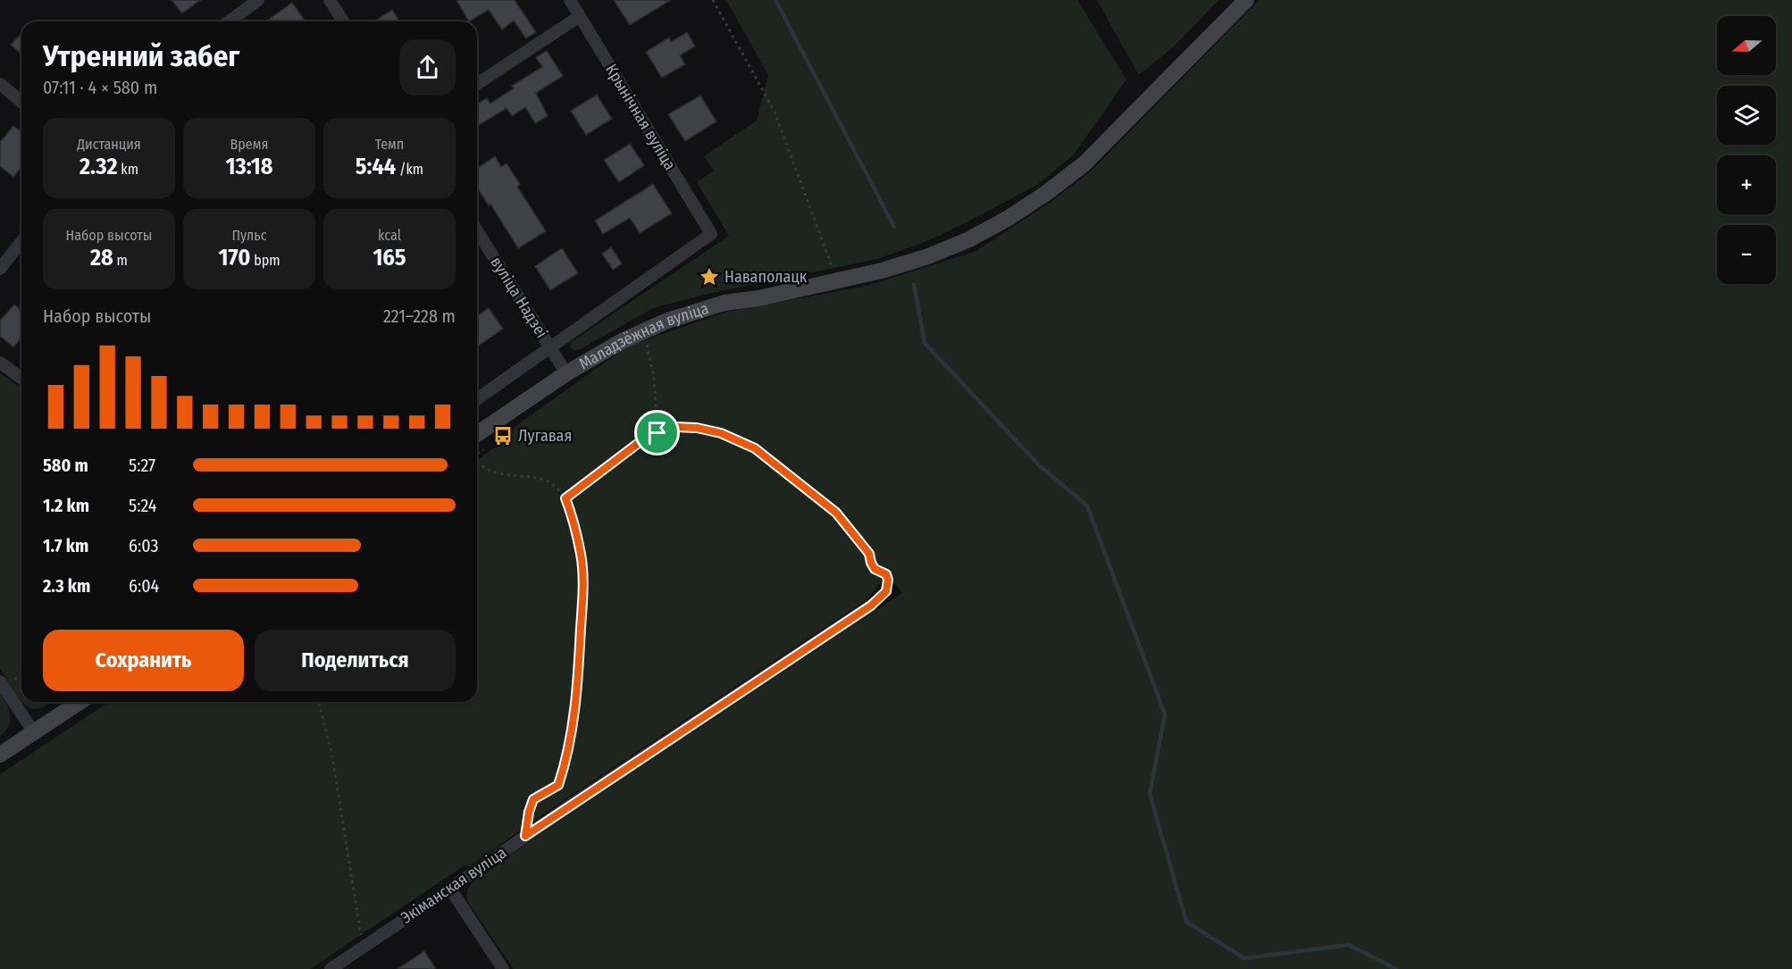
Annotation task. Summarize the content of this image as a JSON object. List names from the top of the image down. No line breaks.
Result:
{"streets":{"main road":["Маладзёжная вуліца"],"street":["Крынічная вуліца","вуліца Надзеі","Экіманская вуліца"]},"crossings":[["Крынічная вуліца","вуліца Надзеі"],["вуліца Надзеі","Маладзёжная вуліца"]],"places":{"place":["Наваполацк"],"bus stop":["Лугавая"]},"north":"left","page":{"map_buttons":["+","−"],"heading":["Утренний забег","07:11 · 4 × 580 m"],"stats":[["Дистанция","2.32 km"],["Время","13:18"],["Темп","5:44 /km"],["Набор высоты","28 m"],["Пульс","170 bpm"],["kcal","165"]],"chart":["Набор высоты","221–228 m"],"list":[{"name":"580 m","note":"5:27"},{"name":"1.2 km","note":"5:24"},{"name":"1.7 km","note":"6:03"},{"name":"2.3 km","note":"6:04"}],"buttons":["Сохранить","Поделиться"]}}
